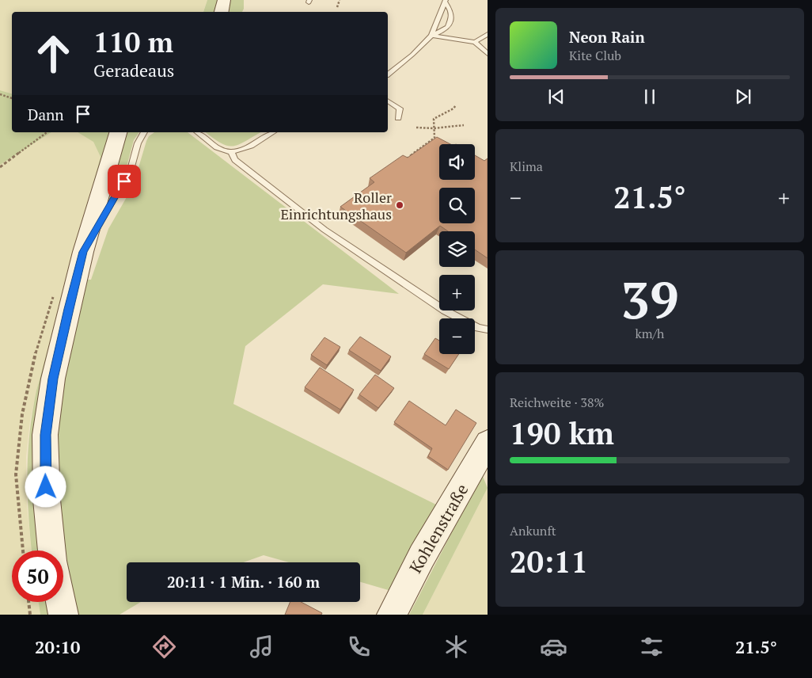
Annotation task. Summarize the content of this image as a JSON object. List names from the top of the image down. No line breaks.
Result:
{"streets":{"main road":["Kohlenstraße"]},"places":["Roller Einrichtungshaus"],"page":{"turn":["110 m","Geradeaus"],"song":["Neon Rain","Kite Club"],"then":"Dann","tile":["Klima",["39","km/h"],["Reichweite · 38%","190 km"],["Ankunft","20:11"]],"map_buttons":["+","−"],"heat":["−","21.5°","+"],"limit":"50","trip":"20:11 · 1 Min. · 160 m","tabs":["20:10","21.5°"]}}
